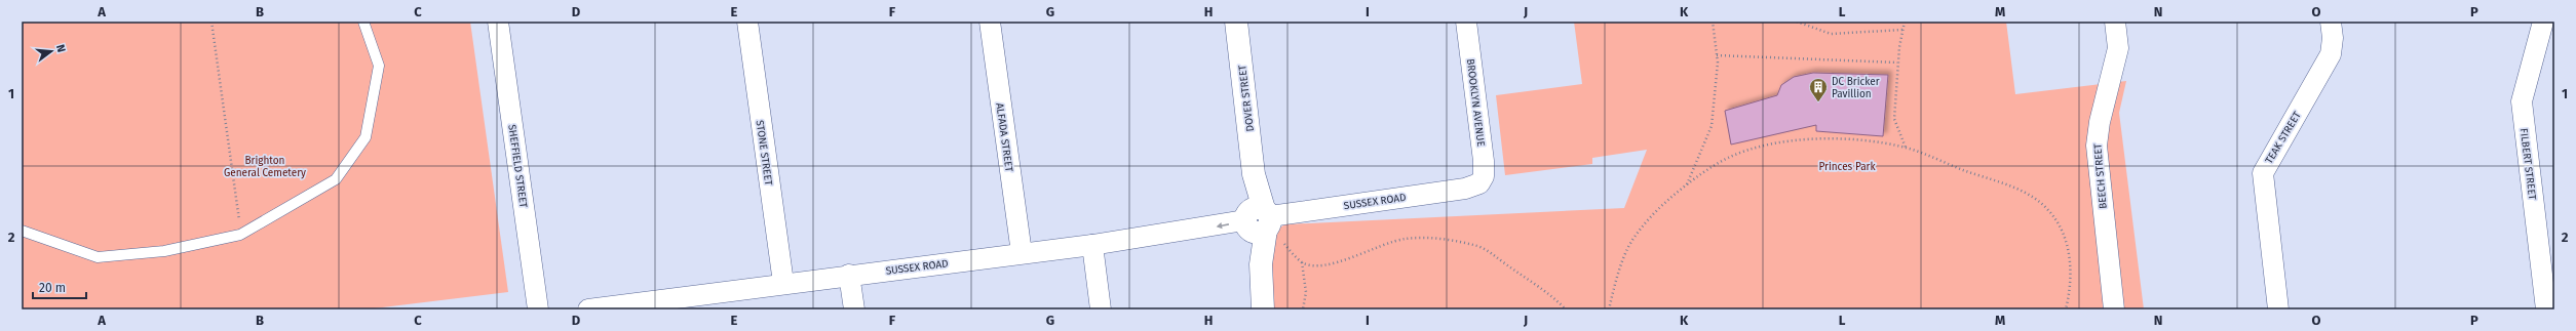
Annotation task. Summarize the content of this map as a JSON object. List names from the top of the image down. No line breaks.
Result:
{"streets":{"street":["DOVER STREET","BROOKLYN AVENUE","ALFADA STREET","TEAK STREET","STONE STREET","FILBERT STREET","SHEFFIELD STREET","BEECH STREET","SUSSEX ROAD"]},"crossings":[["DOVER STREET","SUSSEX ROAD"],["BROOKLYN AVENUE","SUSSEX ROAD"],["ALFADA STREET","SUSSEX ROAD"],["STONE STREET","SUSSEX ROAD"]],"parks":["Brighton General Cemetery","Princes Park"],"places":{"building":["DC Bricker Pavillion"]},"scale_bar":"20 m","north":"right","grid":{"columns":["A","B","C","D","E","F","G","H","I","J","K","L","M","N","O","P"],"rows":["1","2"]}}
